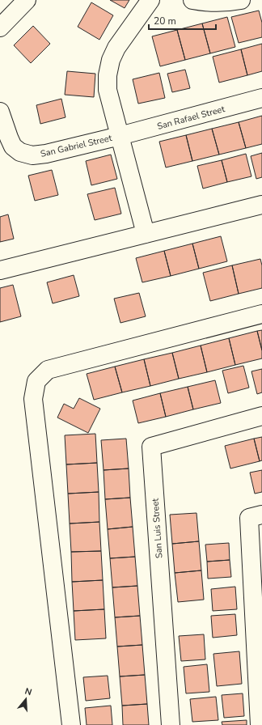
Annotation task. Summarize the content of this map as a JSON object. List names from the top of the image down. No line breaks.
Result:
{"streets":{"street":["San Rafael Street","San Gabriel Street","San Luis Street"]},"crossings":[["San Rafael Street","San Gabriel Street"]],"scale_bar":"20 m","north":"top"}
